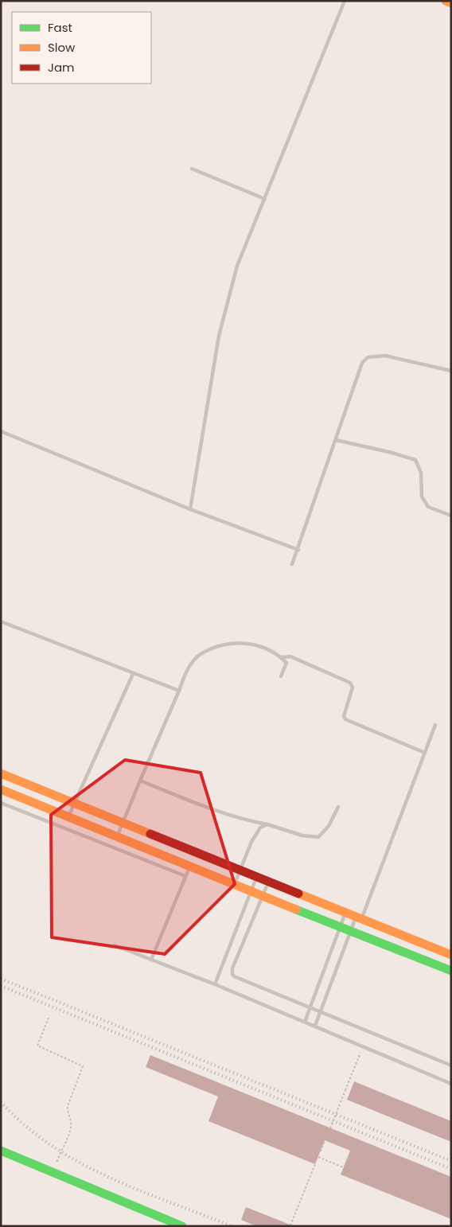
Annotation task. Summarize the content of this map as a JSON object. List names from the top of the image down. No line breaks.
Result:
{"legend":["Fast","Slow","Jam"]}
